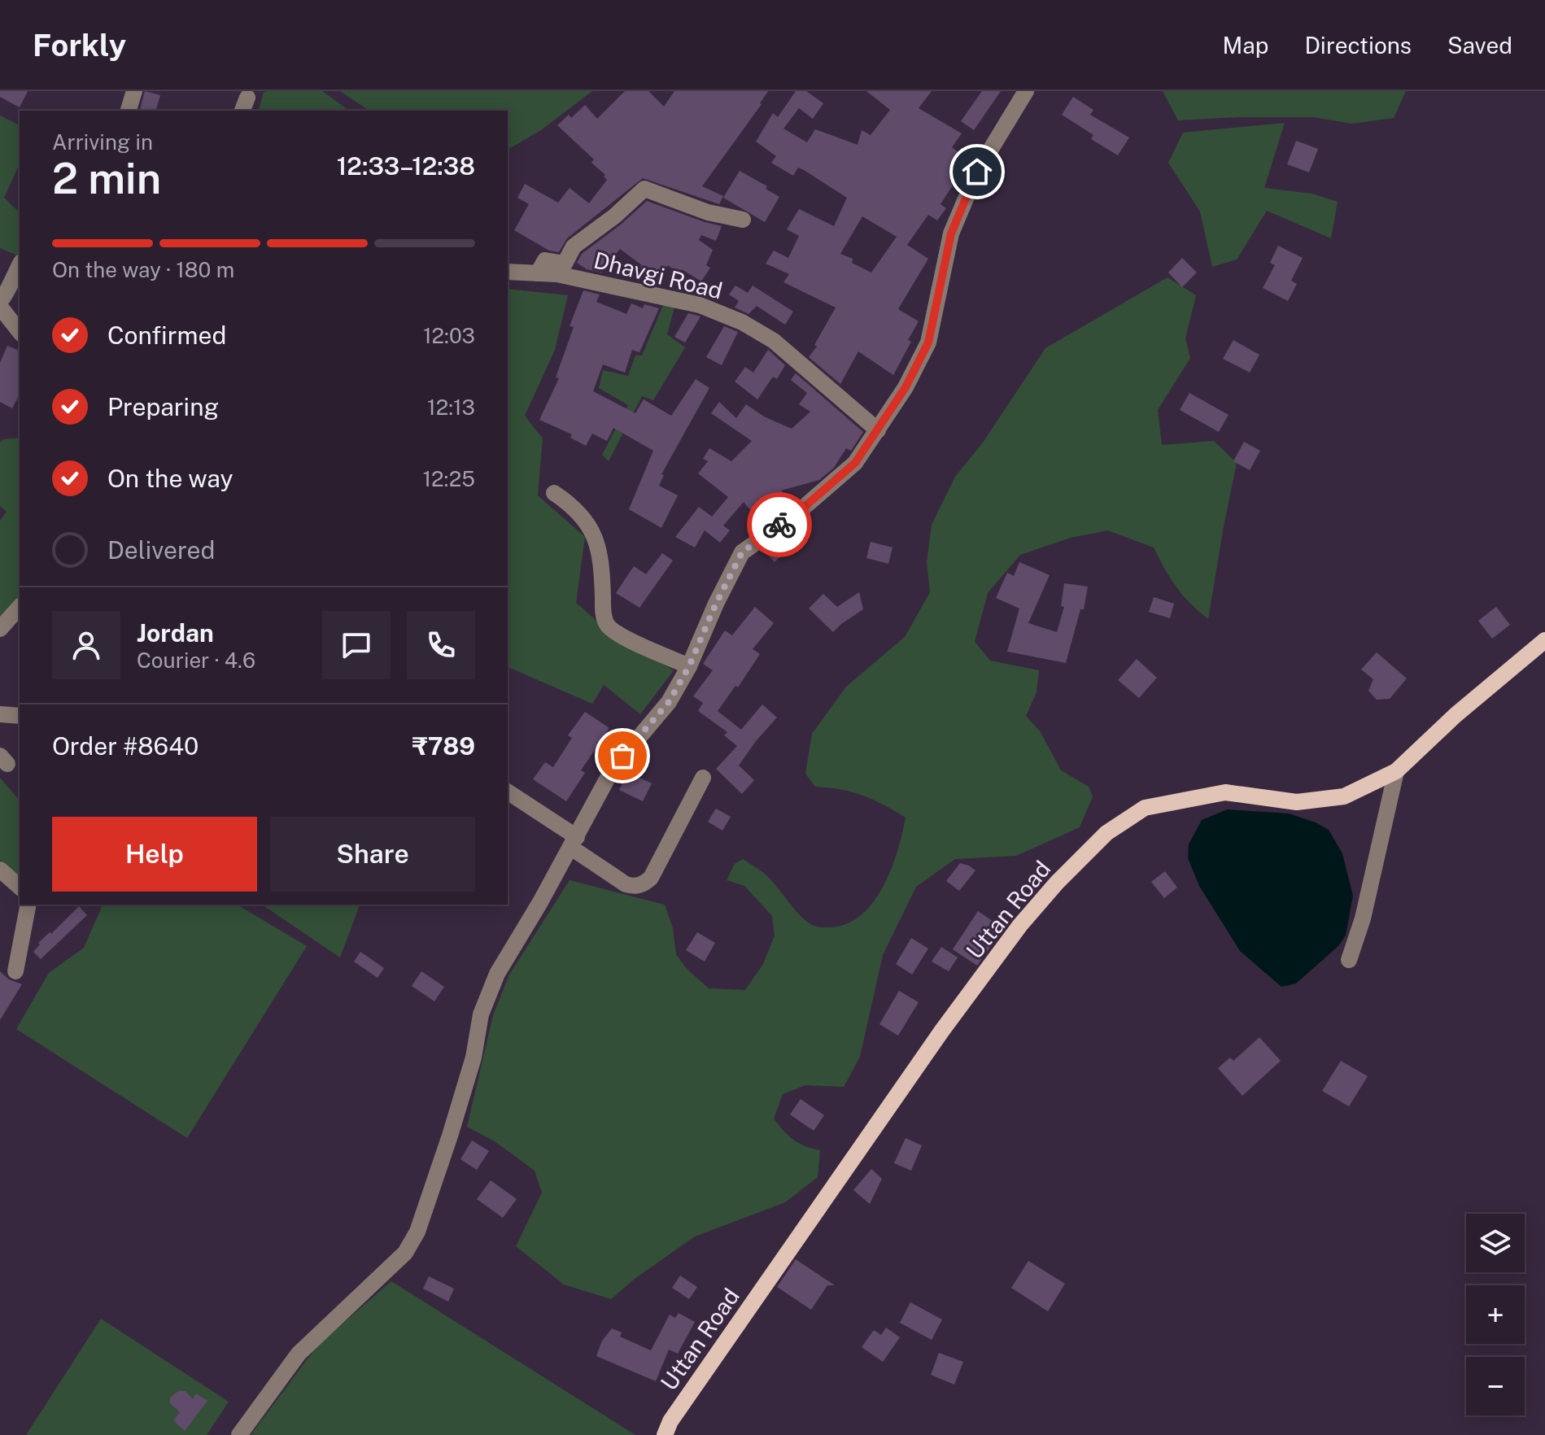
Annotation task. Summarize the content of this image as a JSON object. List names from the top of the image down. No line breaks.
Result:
{"streets":{"main road":["Uttan Road"],"street":["Dhavgi Road"]},"page":{"header":"Forkly","nav":["Map","Directions","Saved"],"heading":["2 min","Arriving in","12:33–12:38"],"panel":["Jordan","Courier · 4.6","Order #8640","₹789"],"bar":"On the way · 180 m","list":[["Confirmed","12:03"],["Preparing","12:13"],["On the way","12:25"],"Delivered"],"buttons":["Help","Share"],"map_buttons":["+","−"]}}
